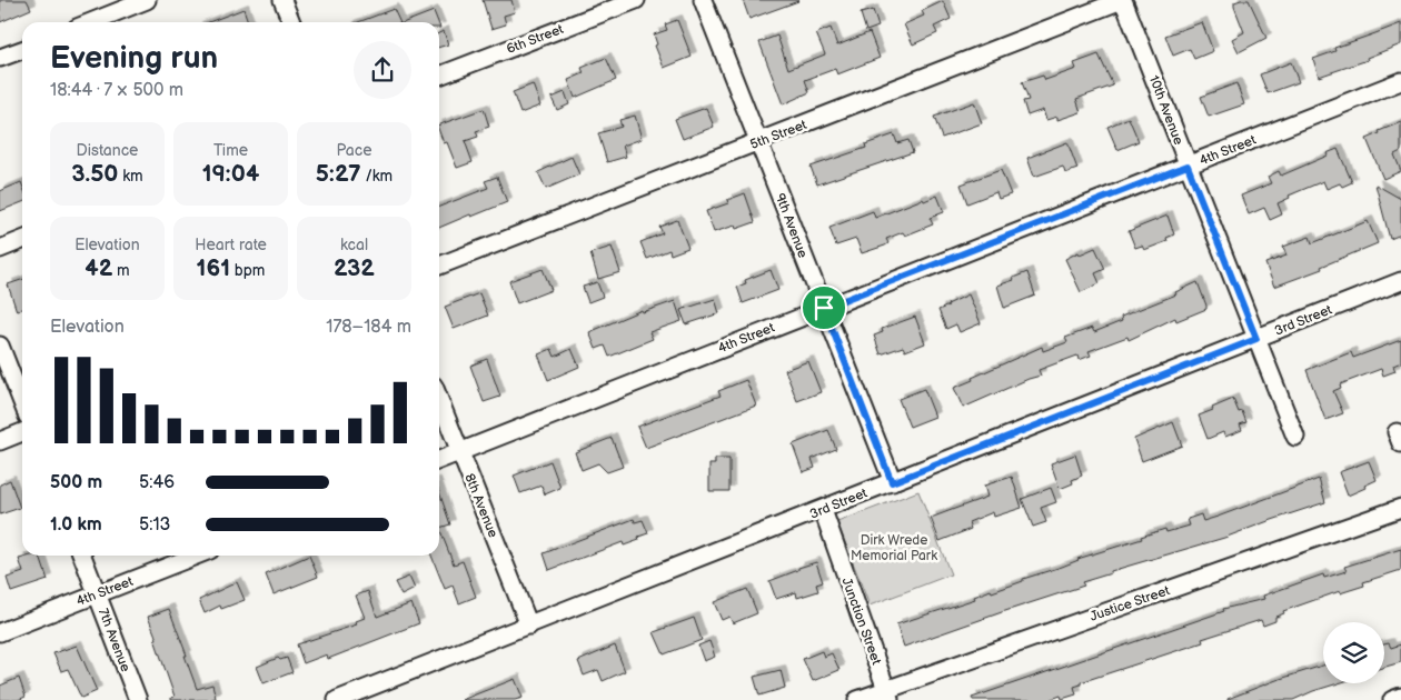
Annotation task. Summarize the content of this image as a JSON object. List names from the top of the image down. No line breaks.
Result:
{"streets":{"street":["6th Street","10th Avenue","5th Street","4th Street","9th Avenue","3rd Street","8th Avenue","Justice Street","Junction Street","7th Avenue"]},"crossings":[["10th Avenue","5th Street"],["10th Avenue","4th Street"],["10th Avenue","3rd Street"],["5th Street","9th Avenue"],["4th Street","9th Avenue"],["4th Street","8th Avenue"],["4th Street","7th Avenue"],["9th Avenue","3rd Street"],["3rd Street","8th Avenue"],["3rd Street","Junction Street"],["Justice Street","Junction Street"]],"parks":["Dirk Wrede Memorial Park"],"page":{"heading":["Evening run","18:44 · 7 × 500 m"],"stats":[["Distance","3.50 km"],["Time","19:04"],["Pace","5:27 /km"],["Elevation","42 m"],["Heart rate","161 bpm"],["kcal","232"]],"chart":["Elevation","178–184 m"],"list":[{"name":"500 m","note":"5:46"},{"name":"1.0 km","note":"5:13"}]}}
